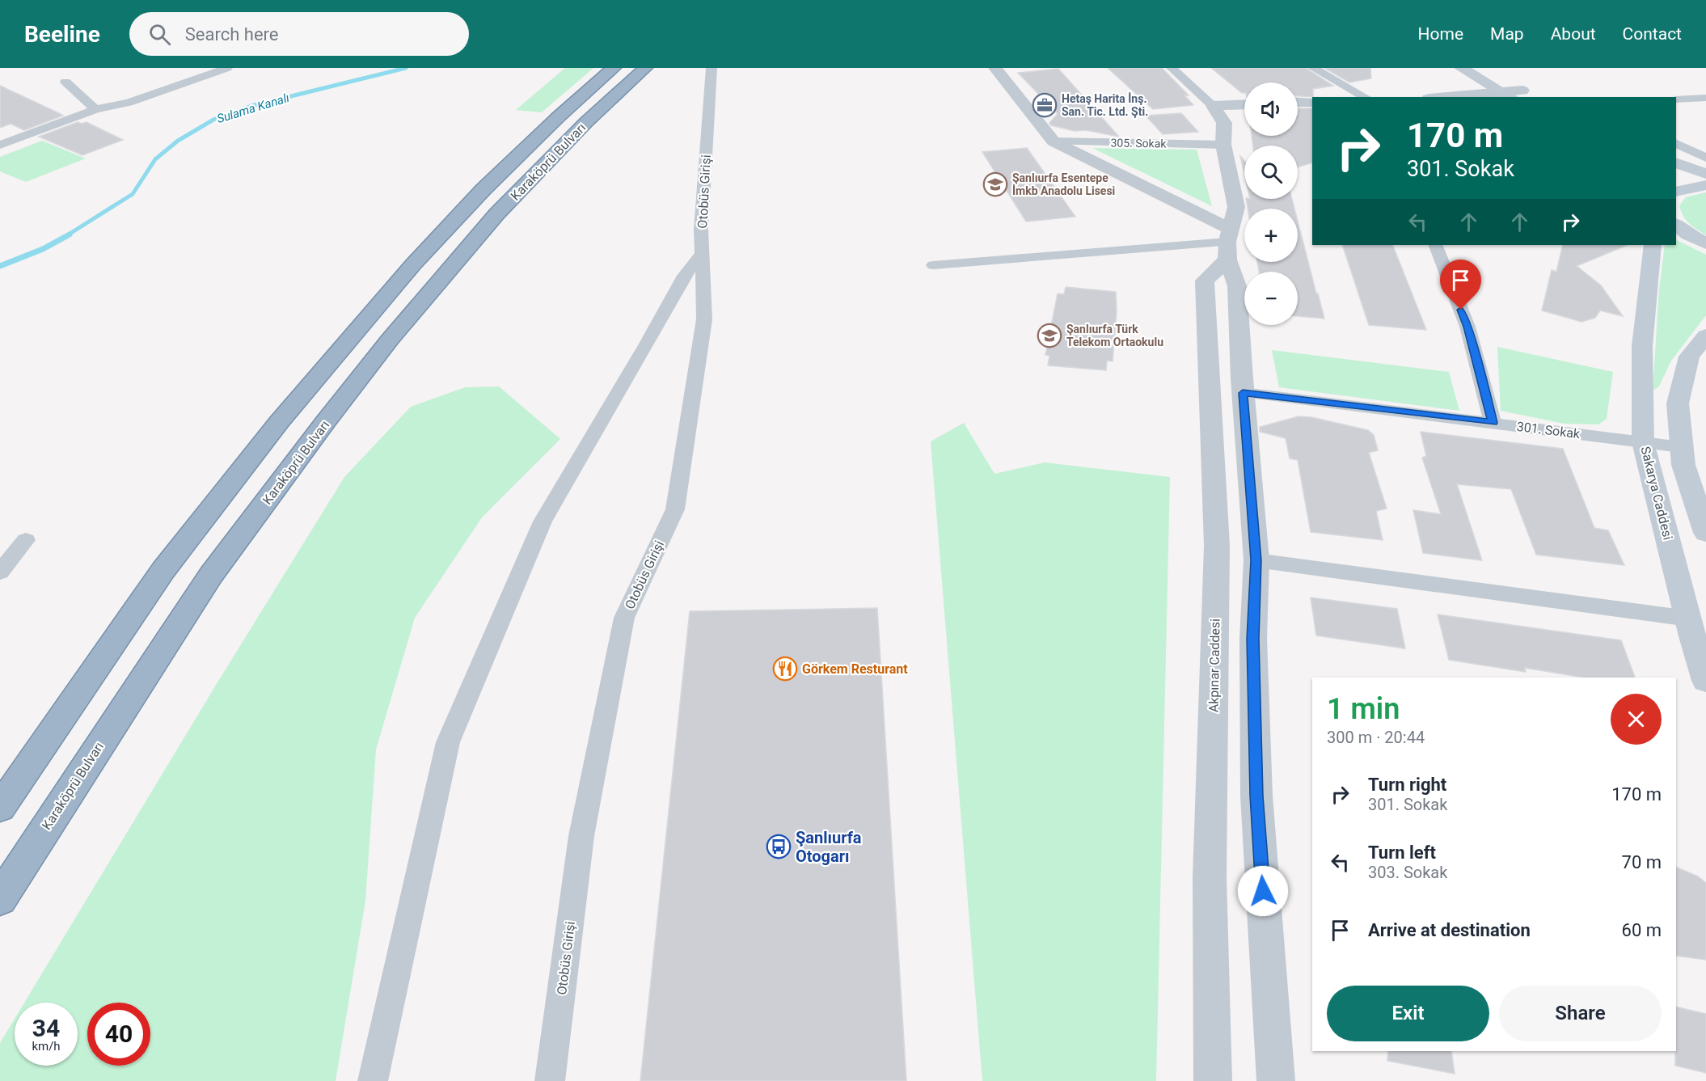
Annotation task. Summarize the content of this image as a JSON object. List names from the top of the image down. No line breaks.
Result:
{"streets":{"highway":["Karaköprü Bulvarı"],"main road":["Sakarya Caddesi"],"street":["305. Sokak","Otobüs Girişi","301. Sokak","Akpınar Caddesi"]},"crossings":[["301. Sokak","Sakarya Caddesi"]],"water":["Sulama Kanalı"],"places":{"office":["Hetaş Harita İnş. San. Tic. Ltd. Şti."],"school or university":["Şanlıurfa Esentepe İmkb Anadolu Lisesi","Şanlıurfa Türk Telekom Ortaokulu"],"restaurant":["Görkem Resturant"],"bus stop":["Şanlıurfa Otogarı"]},"page":{"header":"Beeline","search":"Search here","nav":["Home","Map","About","Contact"],"map_buttons":["+","−"],"turn":["170 m","301. Sokak"],"heading":["1 min","300 m · 20:44"],"list":[{"name":"Turn right","note":"301. Sokak","value":"170 m"},{"name":"Turn left","note":"303. Sokak","value":"70 m"},{"name":"Arrive at destination","value":"60 m"}],"buttons":["Exit","Share"],"speed":"34 km/h","limit":"40"}}
